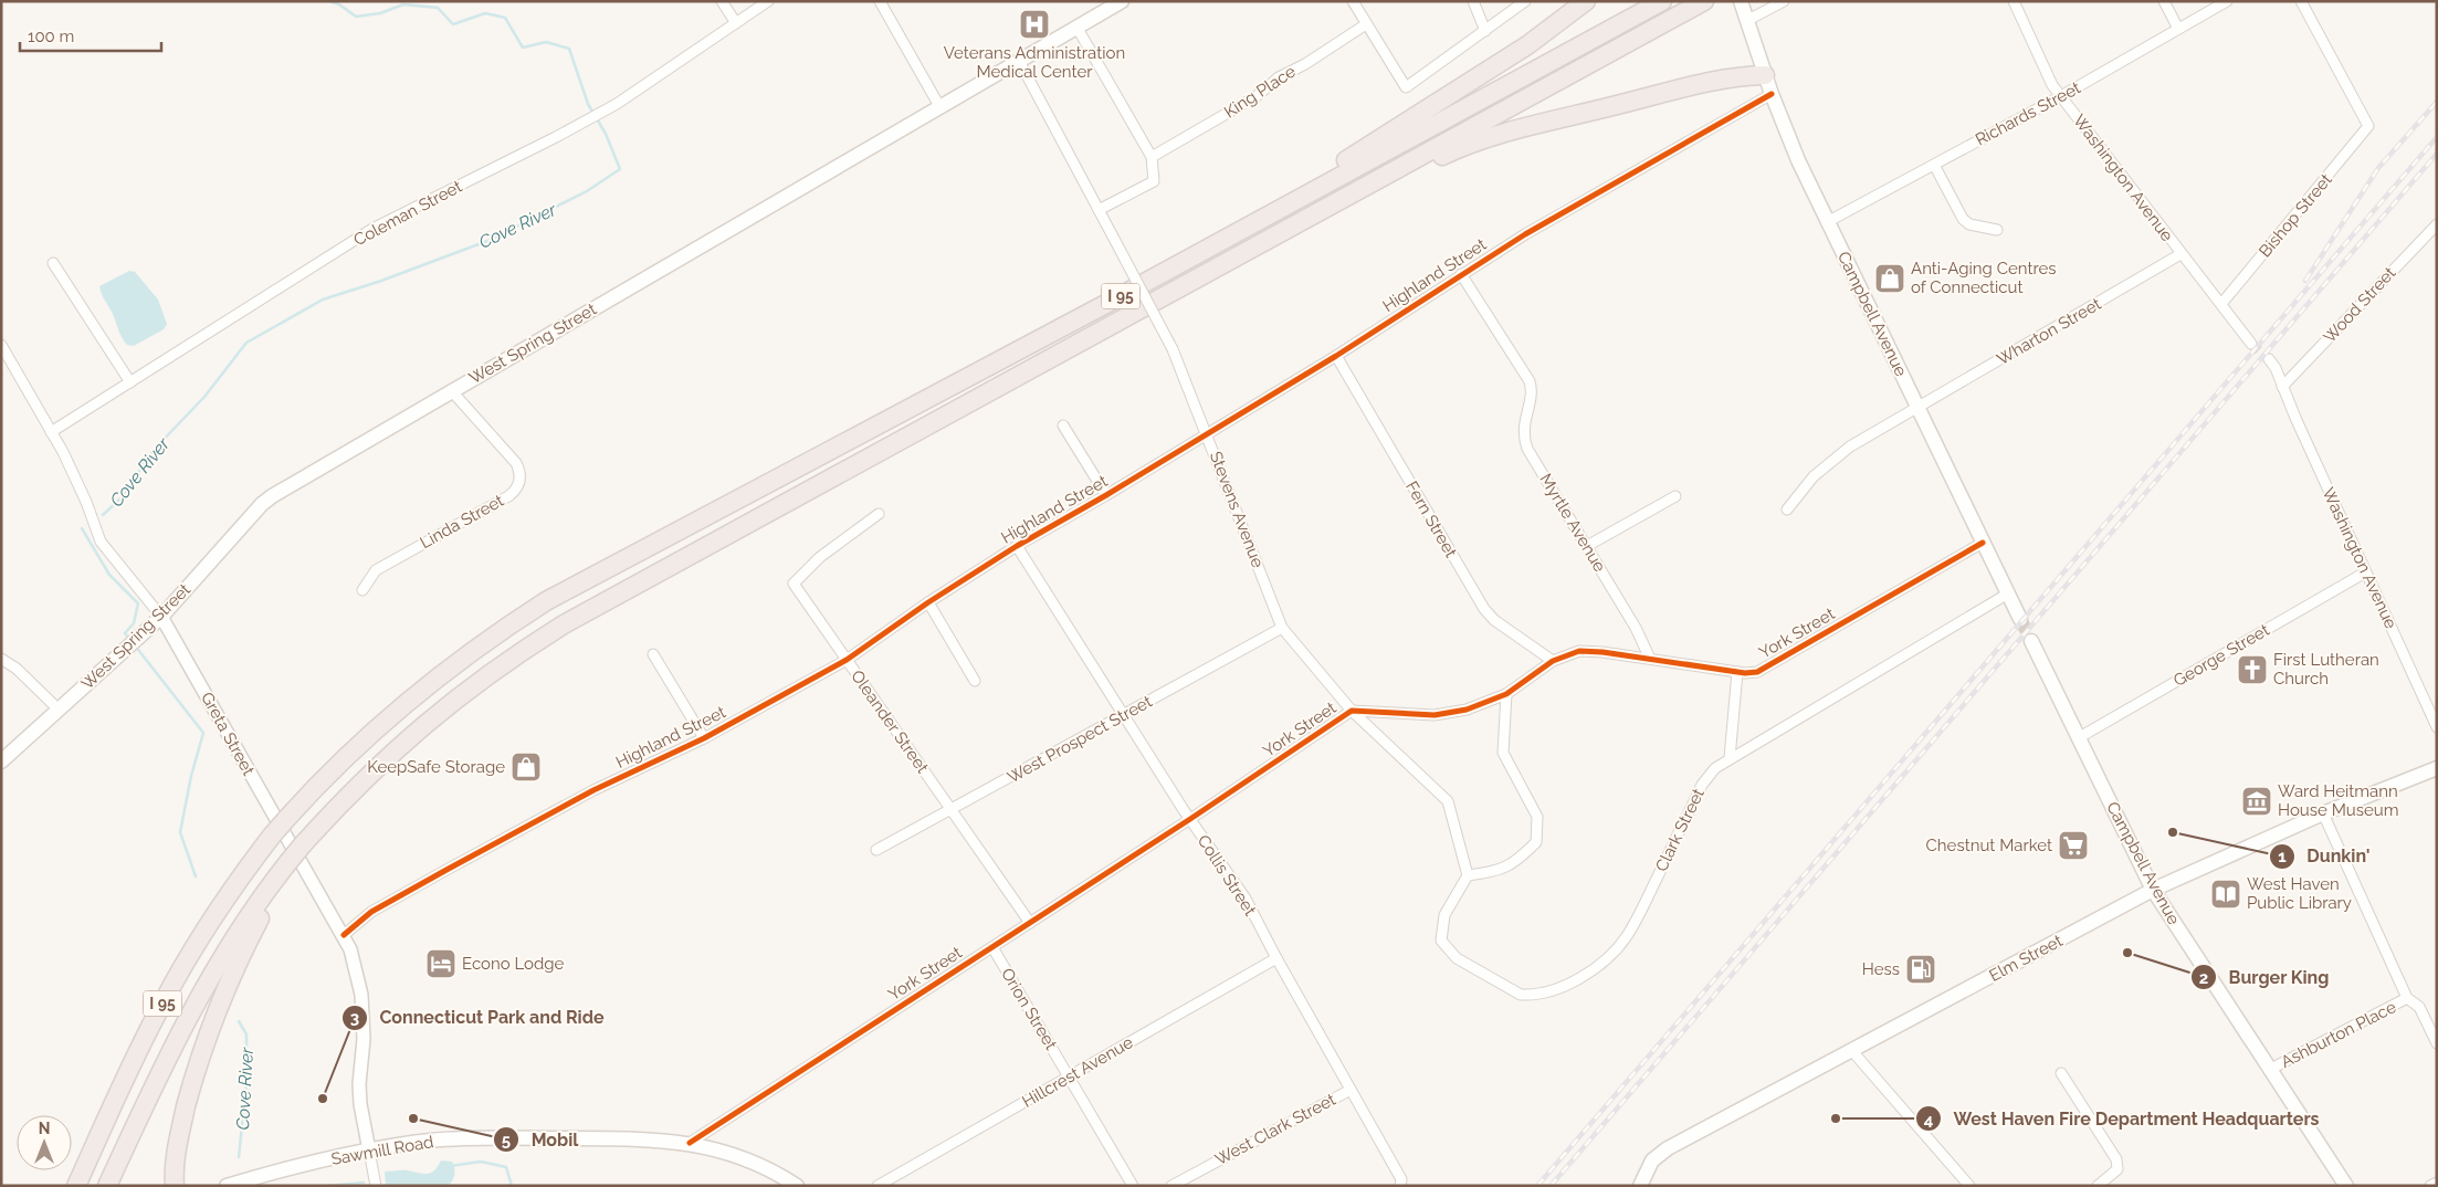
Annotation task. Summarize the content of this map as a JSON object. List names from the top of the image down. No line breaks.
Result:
{"streets":{"highway":["I 95"],"main road":["Campbell Avenue","West Spring Street","Elm Street","Sawmill Road"],"street":["King Place","Richards Street","Washington Avenue","Coleman Street","Bishop Street","Highland Street","Wood Street","Wharton Street","Stevens Avenue","Fern Street","Linda Street","Myrtle Avenue","York Street","George Street","Oleander Street","Greta Street","West Prospect Street","Clark Street","Collis Street","Orion Street","Ashburton Place","Hillcrest Avenue","West Clark Street"]},"crossings":[["Richards Street","Washington Avenue"],["Richards Street","Campbell Avenue"],["Washington Avenue","Bishop Street"],["Washington Avenue","Wood Street"],["Washington Avenue","Wharton Street"],["Washington Avenue","George Street"],["Coleman Street","Greta Street"],["Highland Street","Campbell Avenue"],["Highland Street","Stevens Avenue"],["Highland Street","Fern Street"],["Highland Street","Myrtle Avenue"],["Highland Street","Oleander Street"],["Highland Street","Greta Street"],["Highland Street","Collis Street"],["Campbell Avenue","Wharton Street"],["Campbell Avenue","York Street"],["Campbell Avenue","George Street"],["Campbell Avenue","Clark Street"],["Campbell Avenue","Elm Street"],["Campbell Avenue","Ashburton Place"],["West Spring Street","Stevens Avenue"],["West Spring Street","Linda Street"],["West Spring Street","Greta Street"],["Stevens Avenue","York Street"],["Stevens Avenue","West Prospect Street"],["Stevens Avenue","Clark Street"],["Fern Street","York Street"],["Myrtle Avenue","York Street"],["York Street","Oleander Street"],["York Street","Collis Street"],["York Street","Orion Street"],["York Street","Sawmill Road"],["Oleander Street","West Prospect Street"],["Greta Street","Sawmill Road"],["West Prospect Street","Collis Street"],["Collis Street","Hillcrest Avenue"],["Collis Street","West Clark Street"],["Orion Street","Hillcrest Avenue"]],"water":["Cove River"],"places":{"hospital":["Veterans Administration Medical Center"],"shop":["Anti-Aging Centres of Connecticut","KeepSafe Storage"],"church":["First Lutheran Church"],"museum":["Ward Heitmann House Museum"],"other":["Dunkin'","Burger King","Connecticut Park and Ride","Mobil","West Haven Fire Department Headquarters"],"supermarket":["Chestnut Market"],"library":["West Haven Public Library"],"hotel":["Econo Lodge"],"fuel station":["Hess"]},"scale_bar":"100 m","north":"top"}
